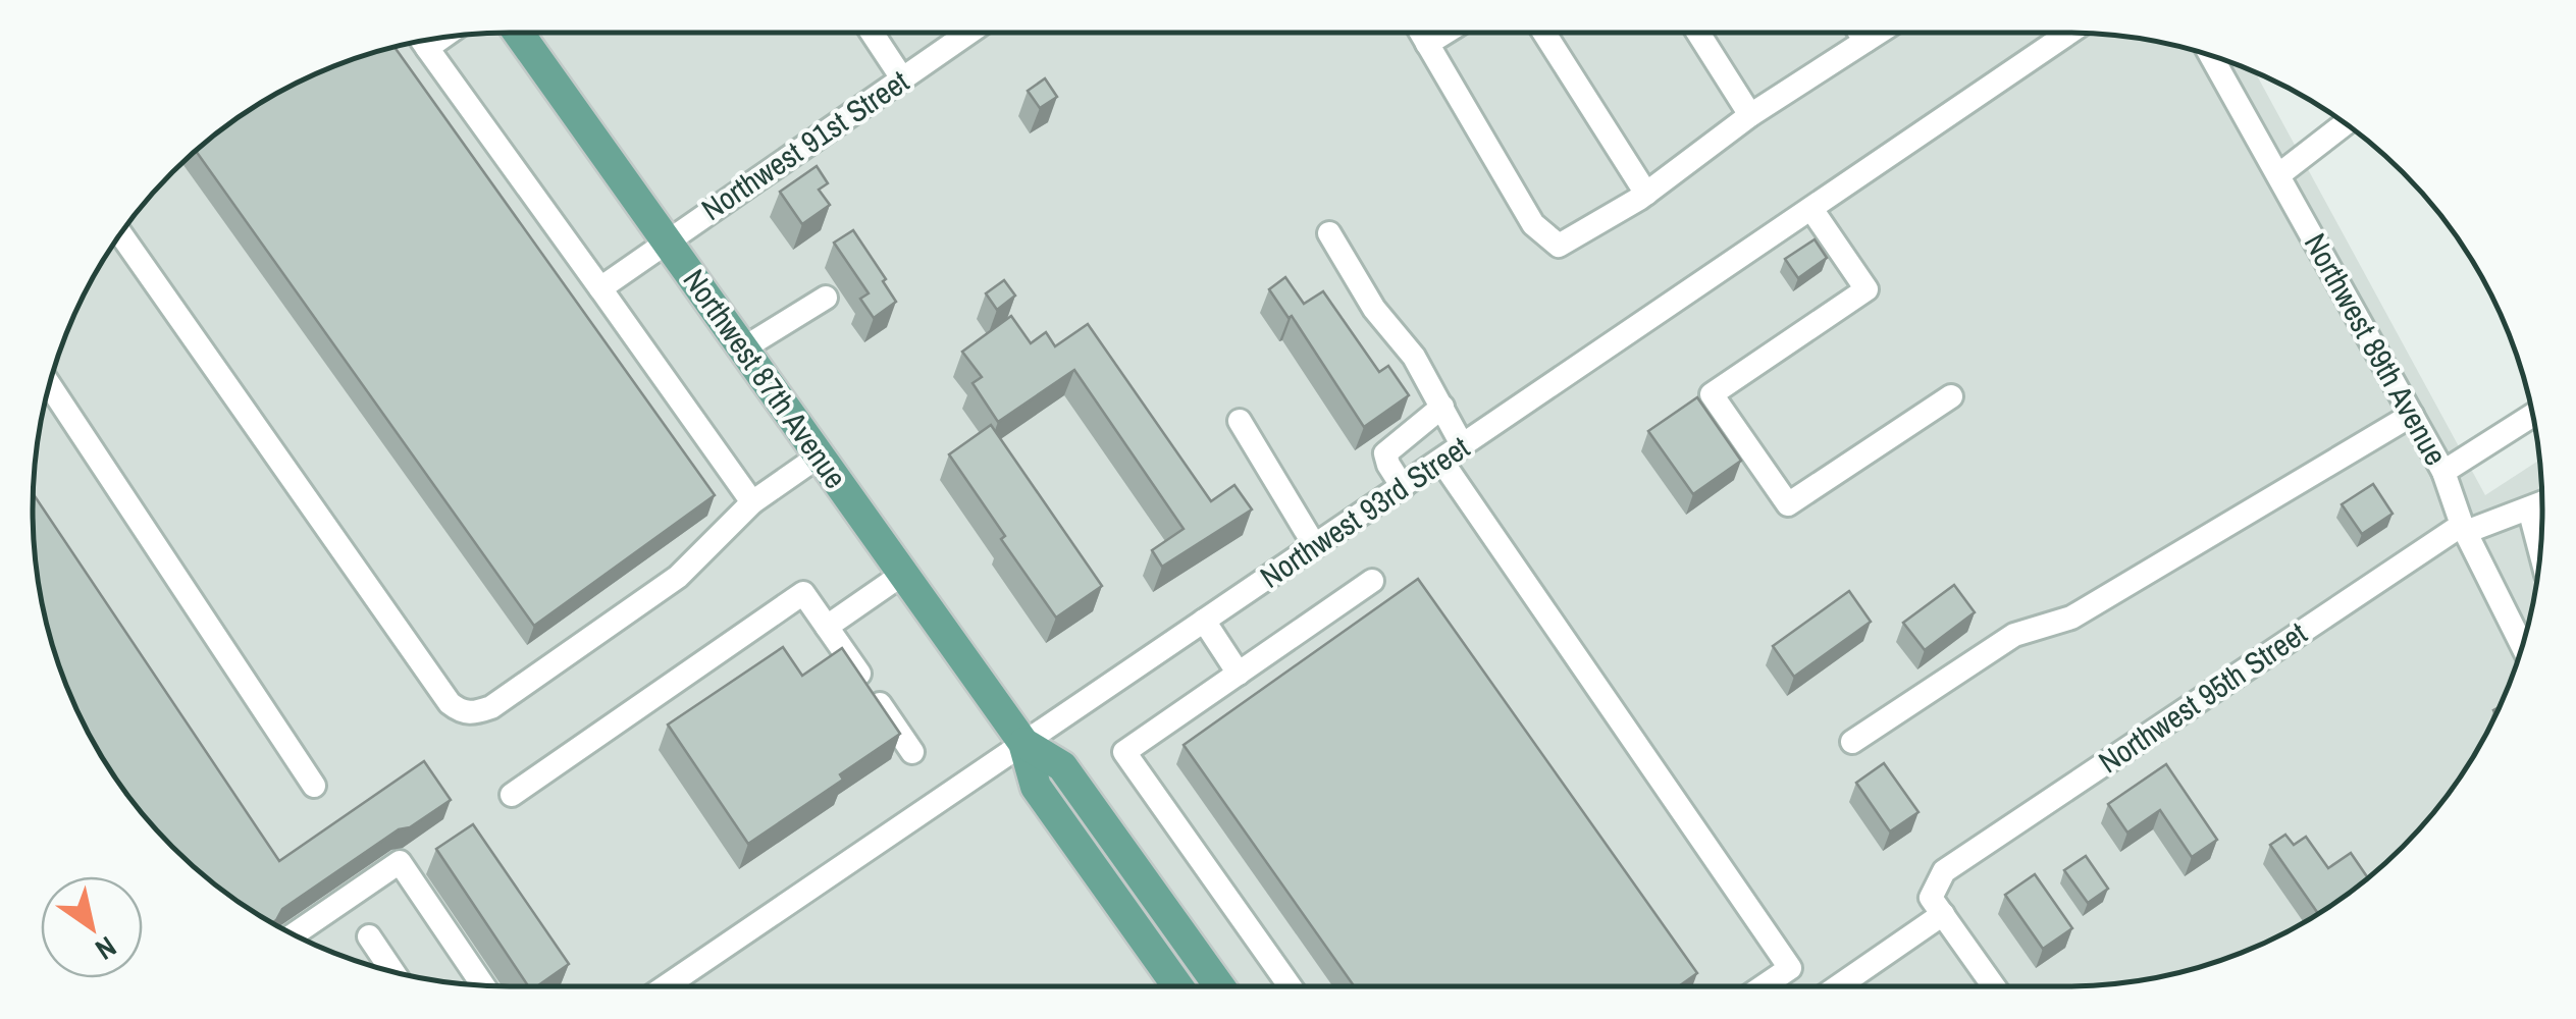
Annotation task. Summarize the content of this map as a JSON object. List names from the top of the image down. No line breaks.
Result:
{"streets":{"main road":["Northwest 87th Avenue"],"street":["Northwest 91st Street","Northwest 89th Avenue","Northwest 93rd Street","Northwest 95th Street"]},"crossings":[["Northwest 91st Street","Northwest 87th Avenue"],["Northwest 89th Avenue","Northwest 95th Street"],["Northwest 87th Avenue","Northwest 93rd Street"]],"north":"bottom right"}
